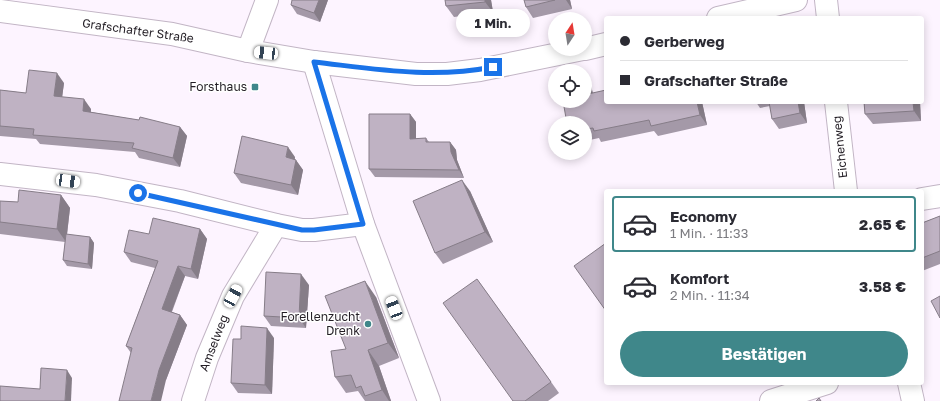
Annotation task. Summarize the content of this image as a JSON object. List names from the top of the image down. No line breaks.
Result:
{"streets":{"street":["Grafschafter Straße","Eichenweg","Amselweg"]},"places":{"transit":["Forsthaus"],"other":["Forellenzucht Drenk"]},"north":"top","page":{"bubble":"1 Min.","banner":["Gerberweg","Grafschafter Straße"],"list":[{"name":"Economy","note":"1 Min. · 11:33","value":"2.65 €"},{"name":"Komfort","note":"2 Min. · 11:34","value":"3.58 €"}],"buttons":"Bestätigen"}}
